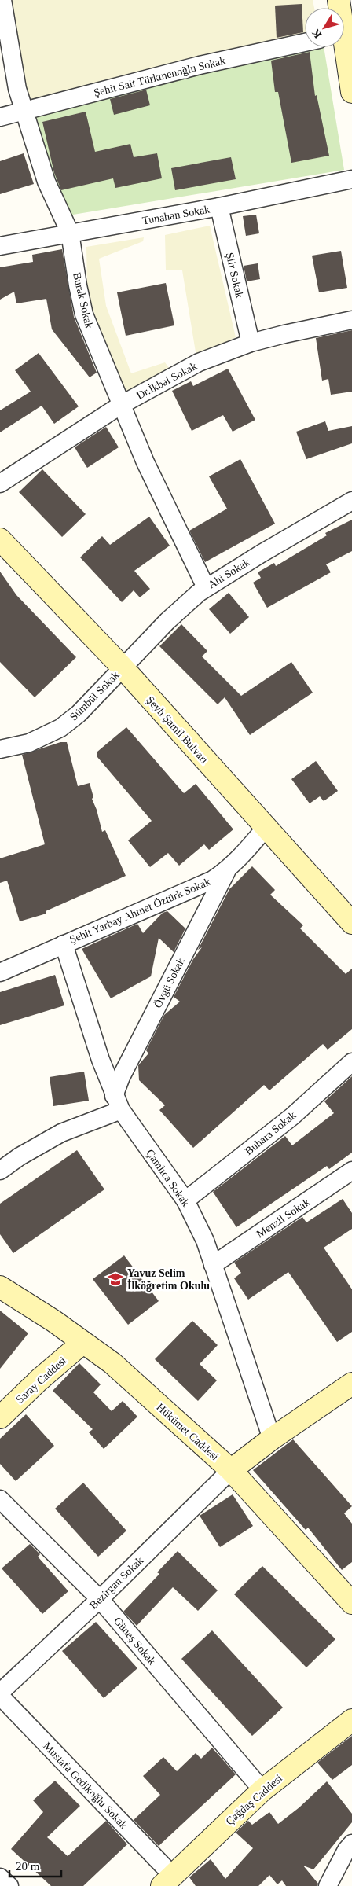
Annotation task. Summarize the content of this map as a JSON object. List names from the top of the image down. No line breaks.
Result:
{"streets":{"main road":["Şeyh Şamil Bulvarı","Saray Caddesi","Hükümet Caddesi","Çağdaş Caddesi"],"street":["Şehit Sait Türkmenoğlu Sokak","Tunahan Sokak","Şiir Sokak","Burak Sokak","Dr.İkbal Sokak","Ahi Sokak","Sümbül Sokak","Şehit Yarbay Ahmet Öztürk Sokak","Övgü Sokak","Buhara Sokak","Çamlıca Sokak","Menzil Sokak","Bezirgan Sokak","Güneş Sokak","Mustafa Gedikoğlu Sokak"]},"crossings":[["Şehit Sait Türkmenoğlu Sokak","Burak Sokak"],["Tunahan Sokak","Şiir Sokak"],["Tunahan Sokak","Burak Sokak"],["Şiir Sokak","Dr.İkbal Sokak"],["Burak Sokak","Dr.İkbal Sokak"],["Burak Sokak","Ahi Sokak"],["Ahi Sokak","Sümbül Sokak"],["Ahi Sokak","Şeyh Şamil Bulvarı"],["Sümbül Sokak","Şeyh Şamil Bulvarı"],["Şeyh Şamil Bulvarı","Şehit Yarbay Ahmet Öztürk Sokak"],["Şehit Yarbay Ahmet Öztürk Sokak","Övgü Sokak"],["Şehit Yarbay Ahmet Öztürk Sokak","Çamlıca Sokak"],["Övgü Sokak","Çamlıca Sokak"],["Buhara Sokak","Çamlıca Sokak"],["Çamlıca Sokak","Menzil Sokak"],["Saray Caddesi","Hükümet Caddesi"],["Hükümet Caddesi","Bezirgan Sokak"],["Bezirgan Sokak","Güneş Sokak"],["Güneş Sokak","Çağdaş Caddesi"],["Mustafa Gedikoğlu Sokak","Çağdaş Caddesi"]],"places":{"school or university":["Yavuz Selim İlköğretim Okulu"]},"scale_bar":"20 m","north":"bottom left"}
